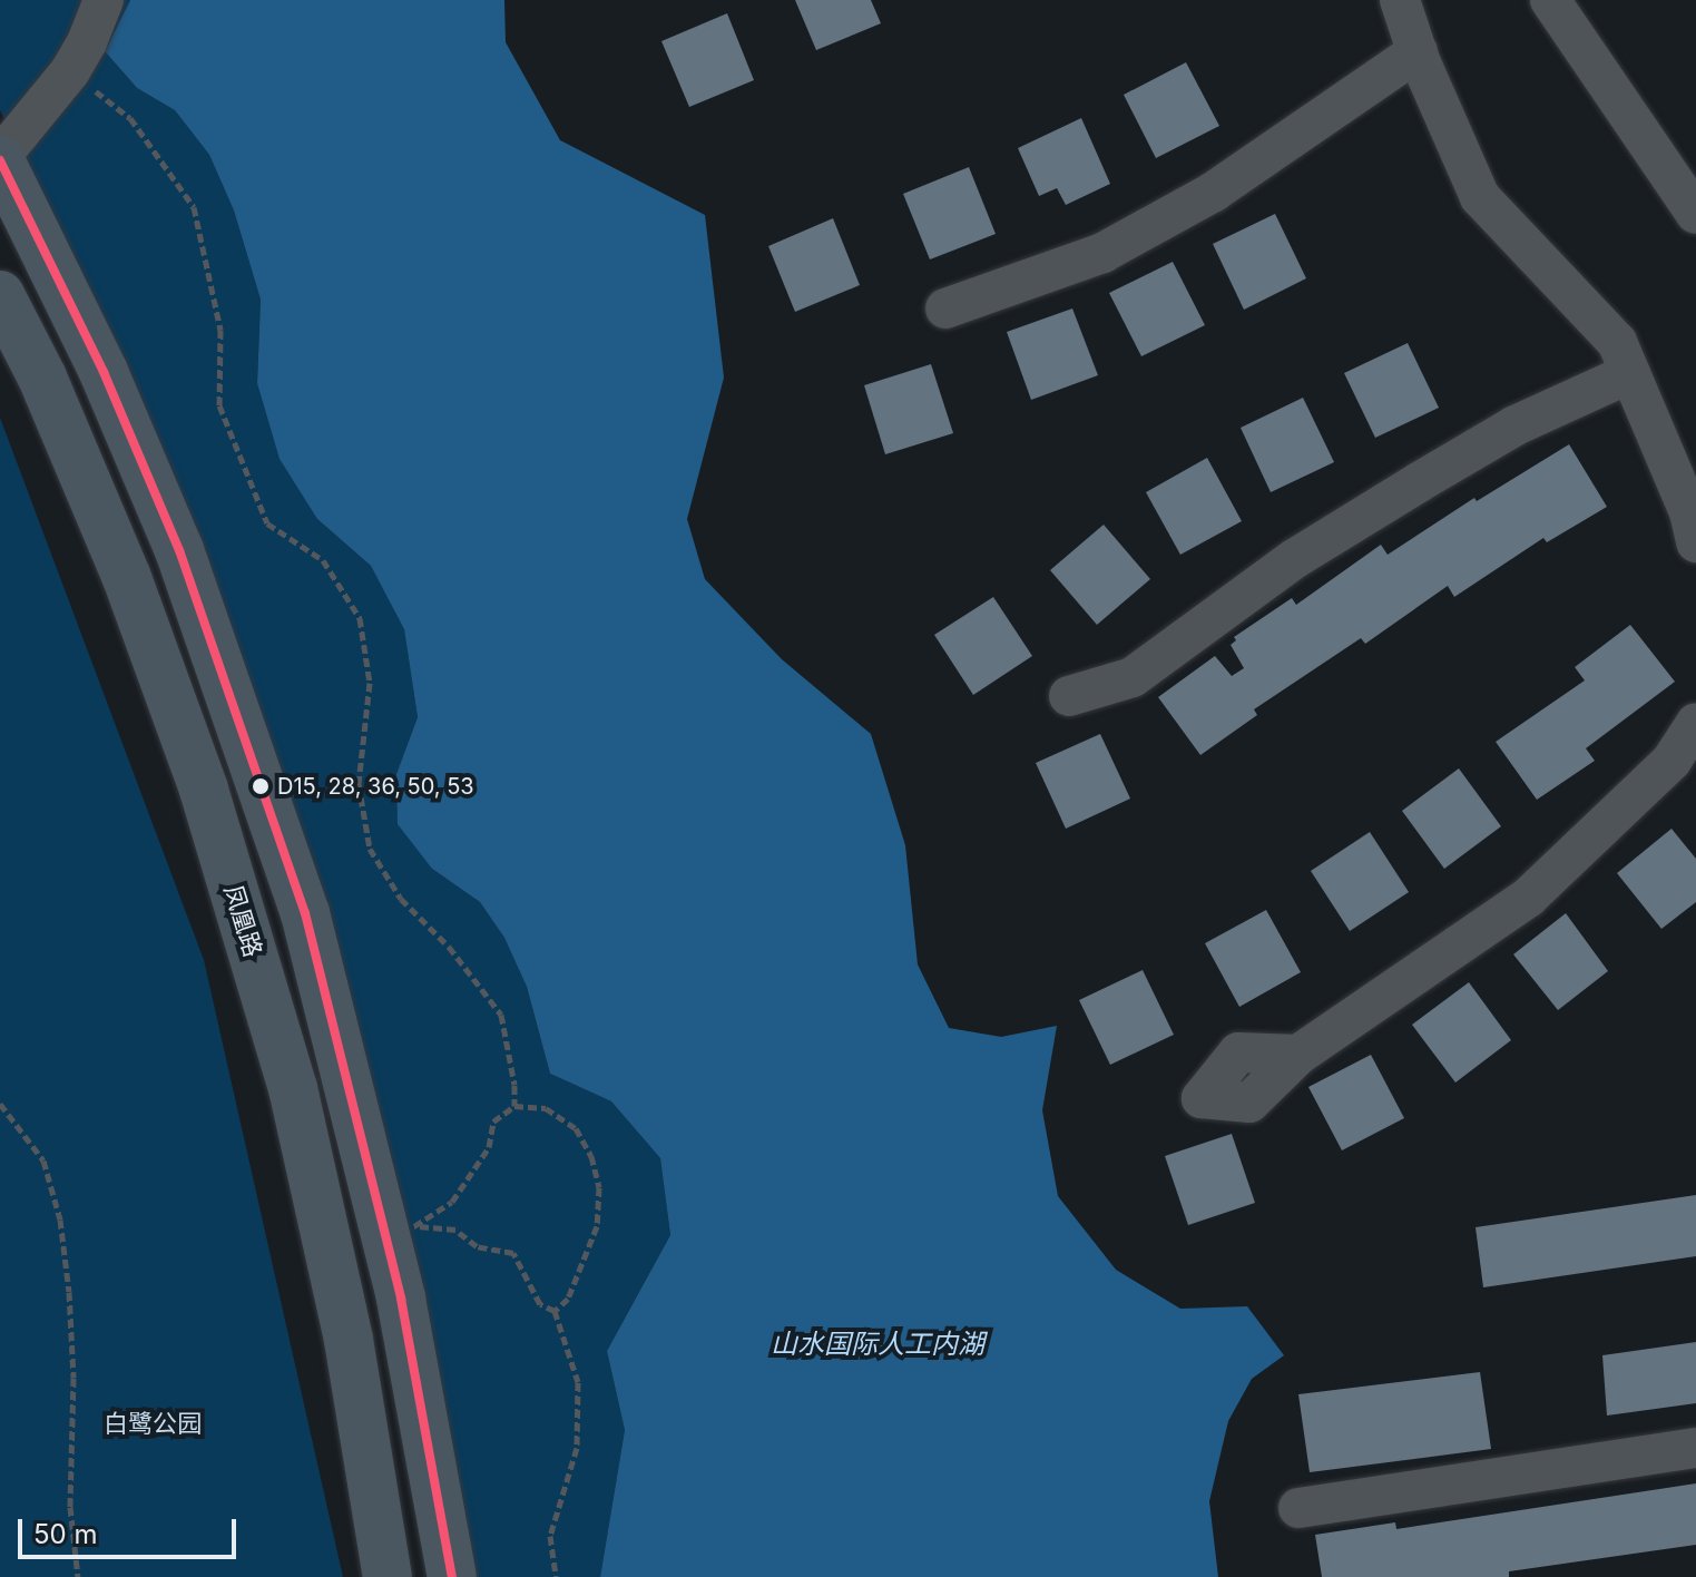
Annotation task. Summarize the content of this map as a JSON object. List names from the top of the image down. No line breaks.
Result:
{"streets":{"highway":["凤凰路"]},"water":["山水国际人工内湖"],"parks":["白鹭公园"],"places":["D15, 28, 36, 50, 53"],"scale_bar":"50 m"}
